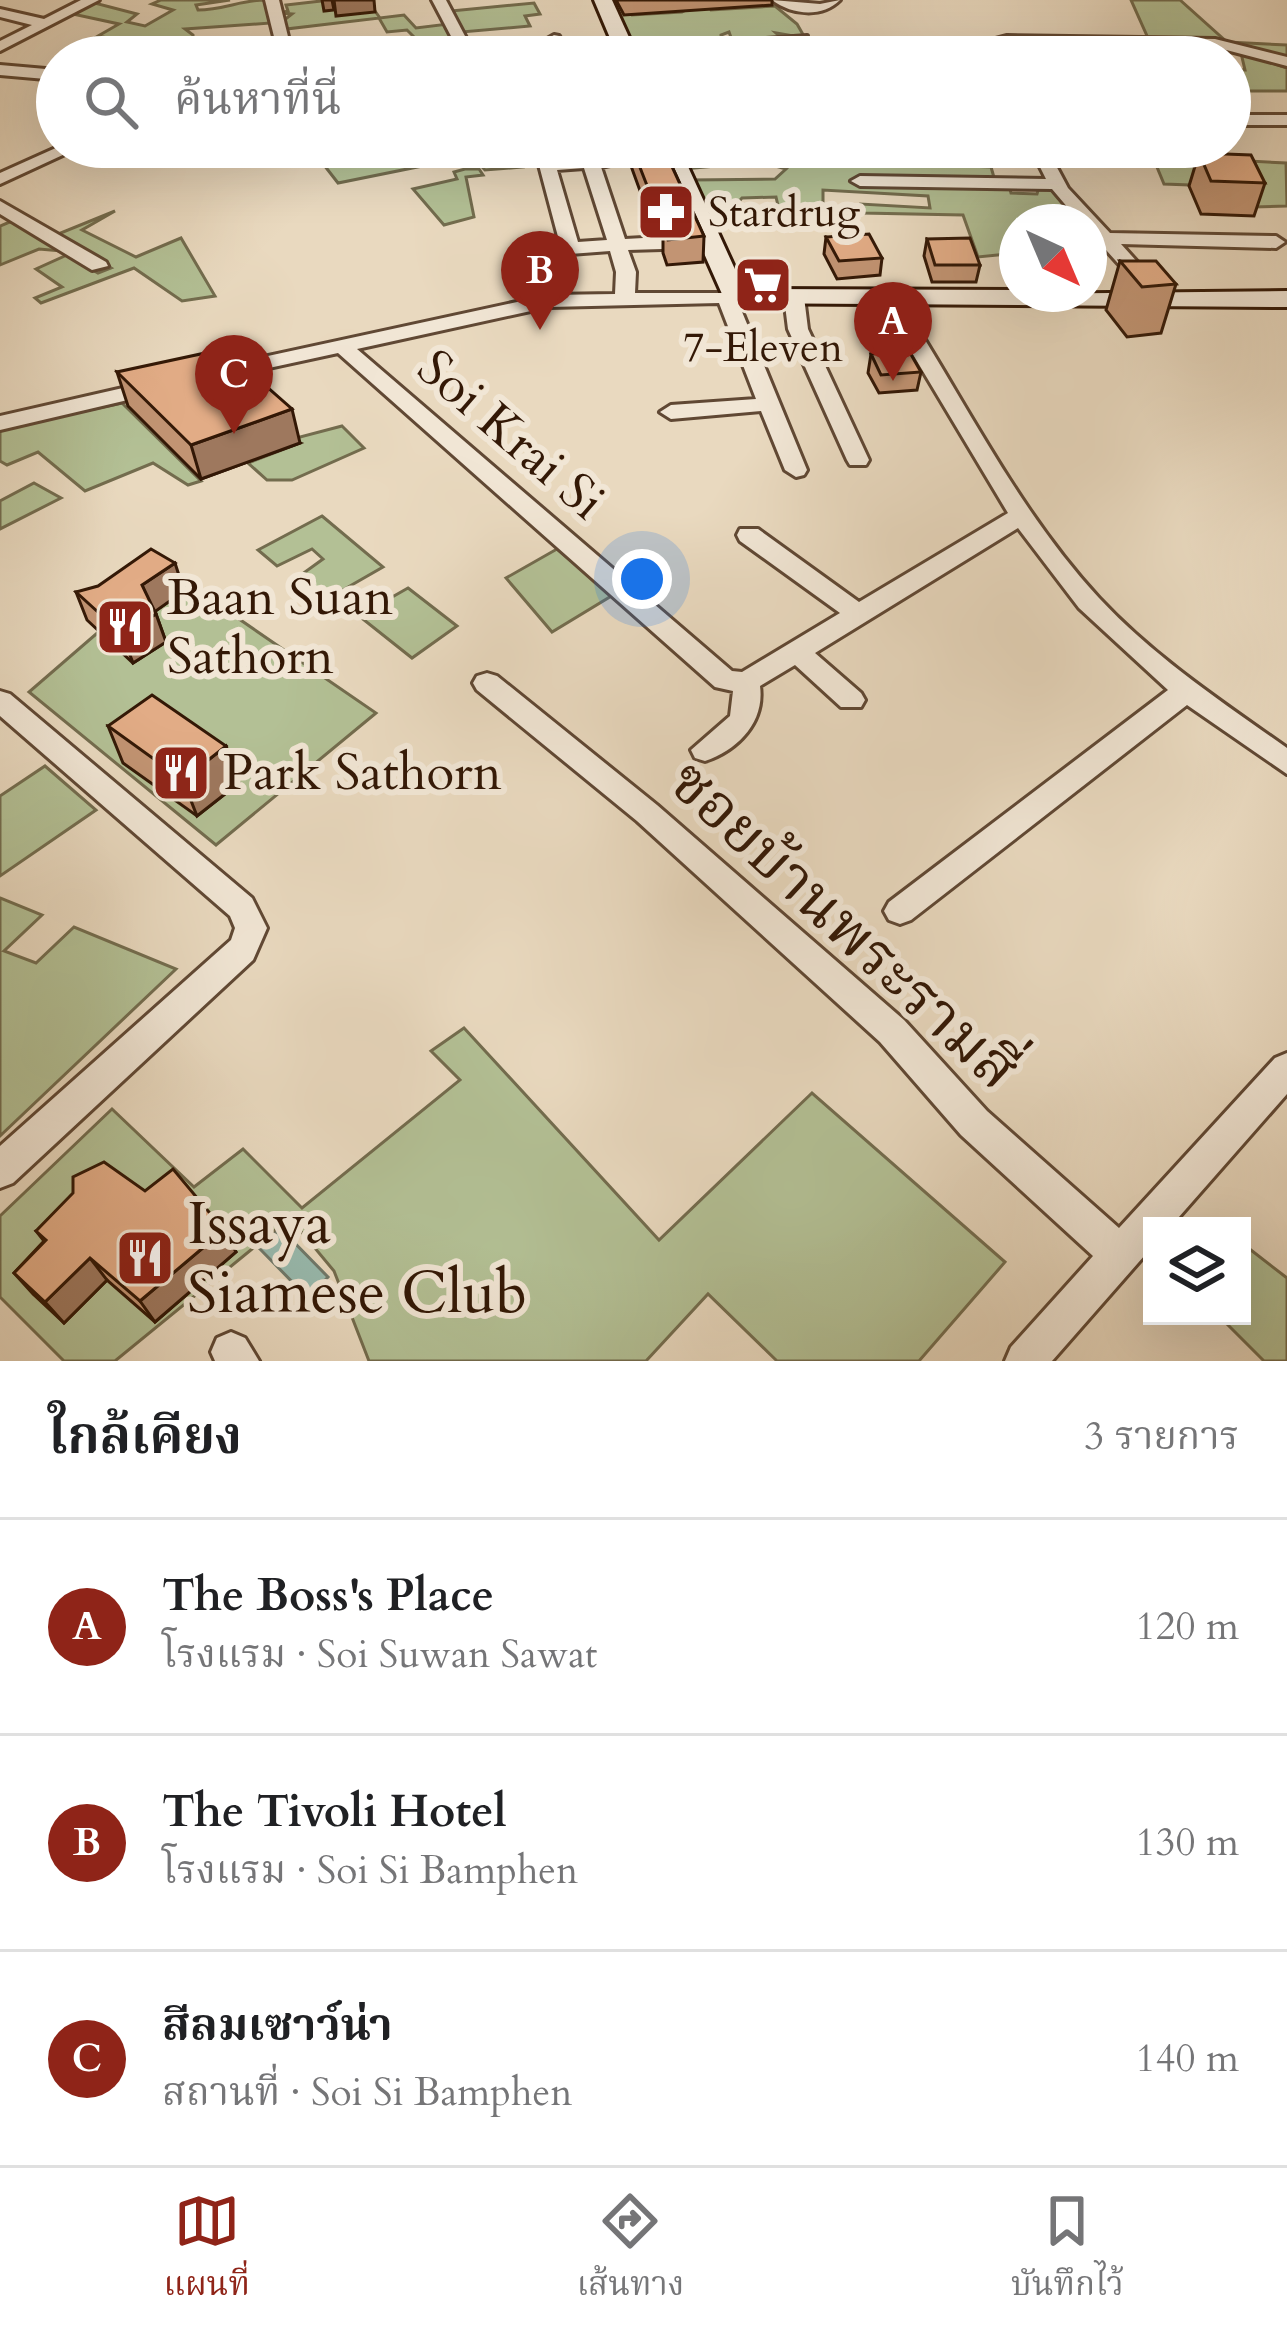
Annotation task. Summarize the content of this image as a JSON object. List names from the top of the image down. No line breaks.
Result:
{"streets":{"street":["Soi Krai Si","ซอยบ้านพระรามสี่"]},"places":{"pharmacy":["Stardrug"],"supermarket":["7-Eleven"],"restaurant":["Baan Suan Sathorn","Park Sathorn","Issaya Siamese Club"]},"north":"bottom right","page":{"search":"ค้นหาที่นี่","pins":["B","A","C"],"heading":["ใกล้เคียง","3 รายการ"],"list":[{"mark":"A","name":"The Boss's Place","note":"โรงแรม · Soi Suwan Sawat","value":"120 m"},{"mark":"B","name":"The Tivoli Hotel","note":"โรงแรม · Soi Si Bamphen","value":"130 m"},{"mark":"C","name":"สีลมเซาว์น่า","note":"สถานที่ · Soi Si Bamphen","value":"140 m"}],"nav":["แผนที่","เส้นทาง","บันทึกไว้"]}}
